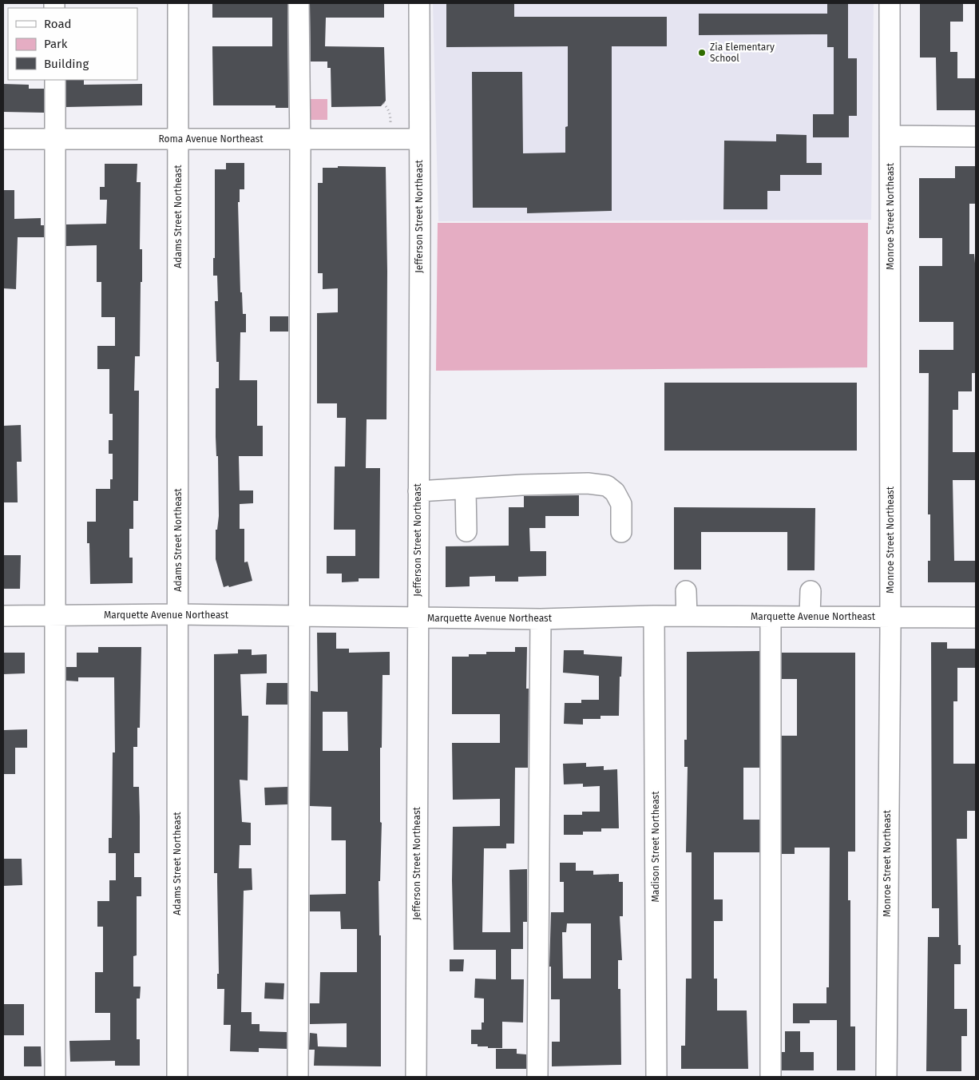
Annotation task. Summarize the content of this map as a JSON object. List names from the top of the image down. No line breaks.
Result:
{"streets":{"street":["Roma Avenue Northeast","Adams Street Northeast","Jefferson Street Northeast","Monroe Street Northeast","Marquette Avenue Northeast","Madison Street Northeast"]},"crossings":[["Roma Avenue Northeast","Adams Street Northeast"],["Roma Avenue Northeast","Jefferson Street Northeast"],["Adams Street Northeast","Marquette Avenue Northeast"],["Jefferson Street Northeast","Marquette Avenue Northeast"],["Monroe Street Northeast","Marquette Avenue Northeast"],["Marquette Avenue Northeast","Madison Street Northeast"]],"places":["Zia Elementary School"],"legend":["Road","Park","Building"]}
